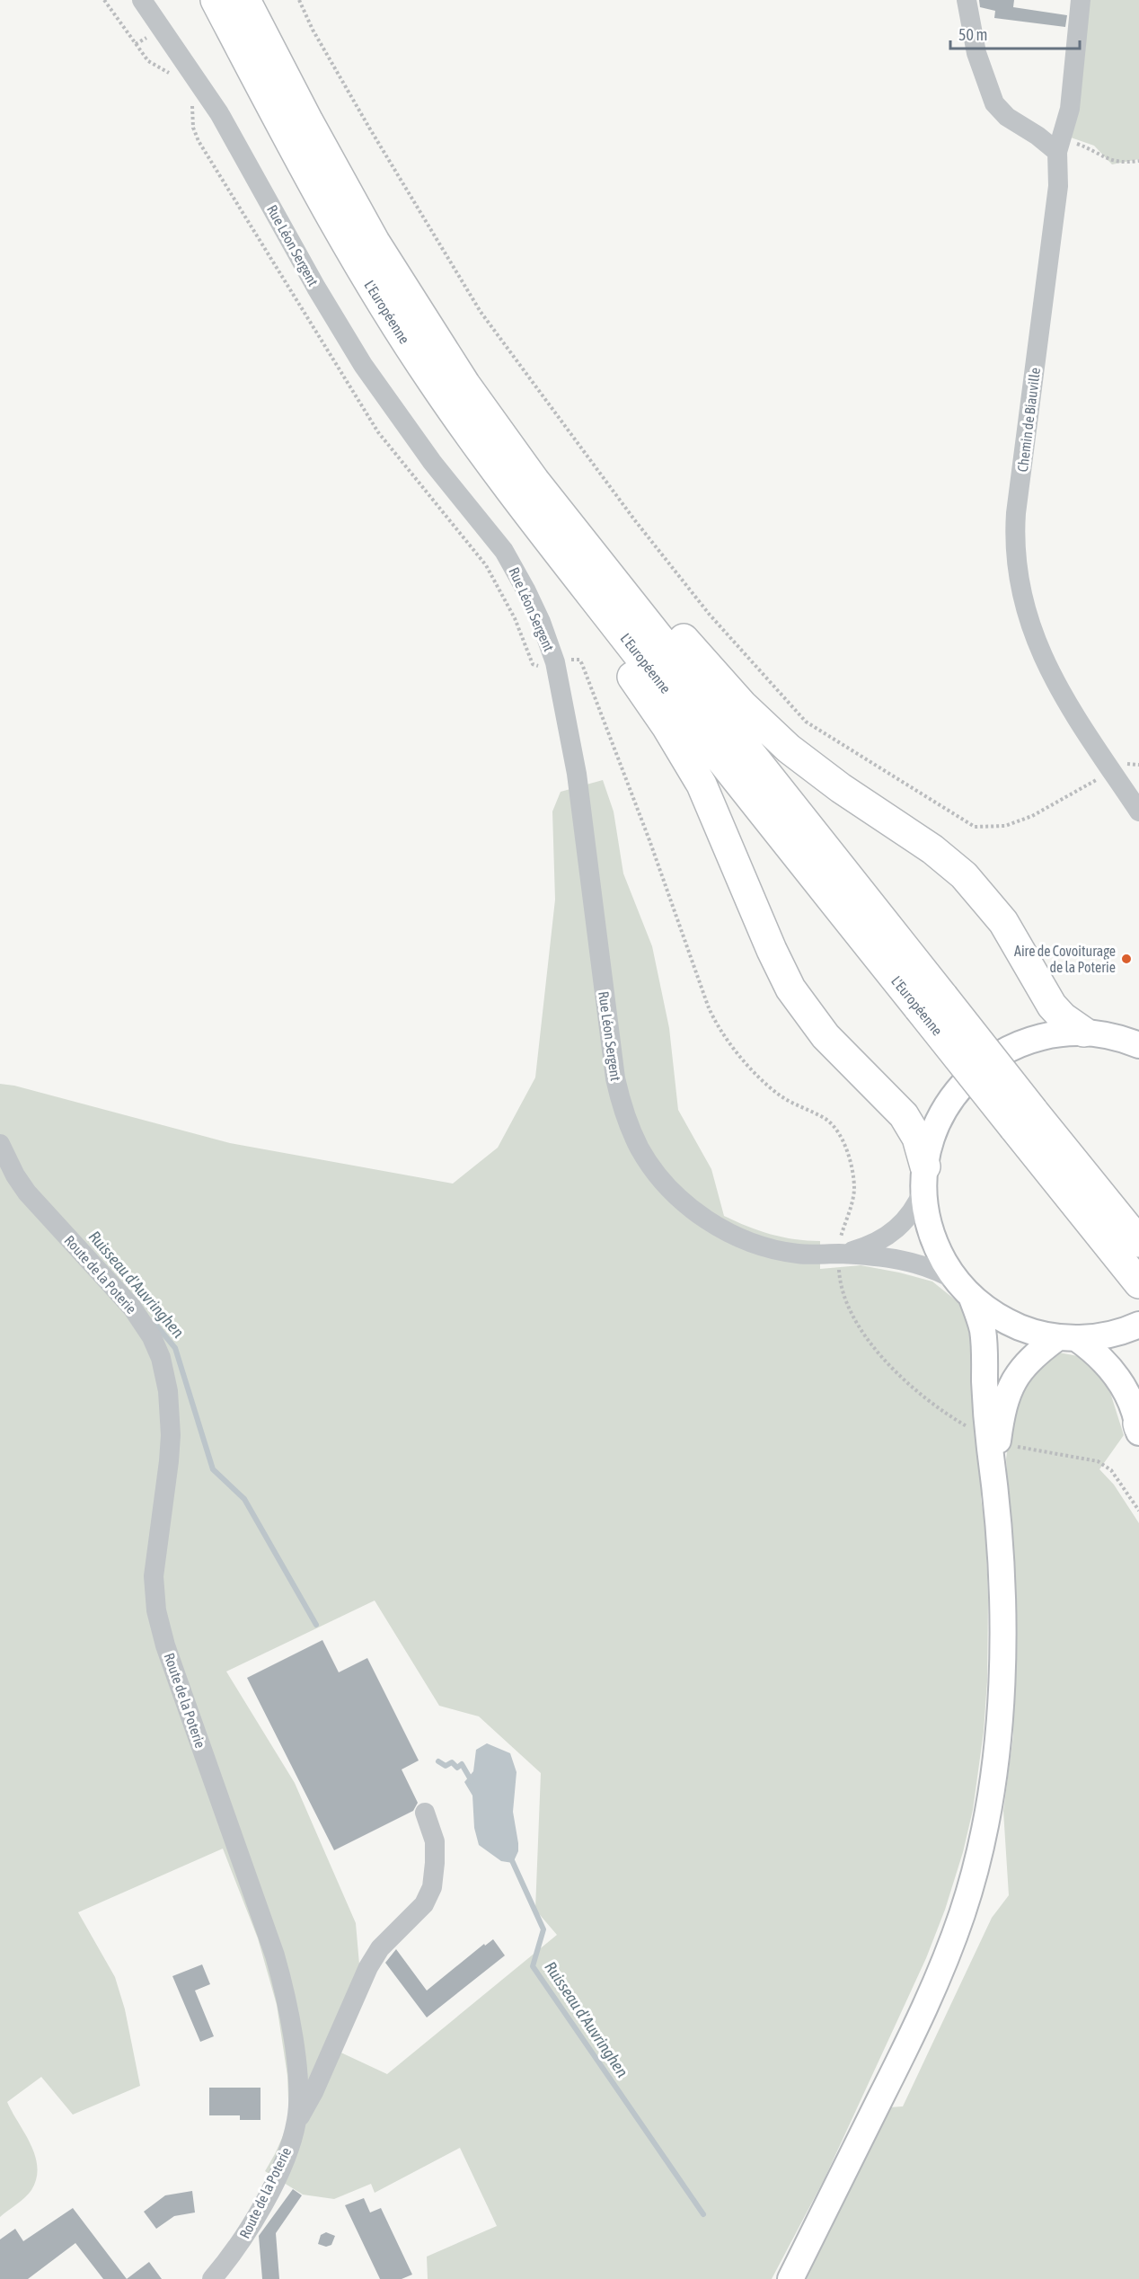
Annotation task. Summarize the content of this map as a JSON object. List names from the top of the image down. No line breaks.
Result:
{"streets":{"highway":["L'Européenne"],"street":["Rue Léon Sergent","Chemin de Biauville","Route de la Poterie"]},"water":["Ruisseau d'Auvringhen"],"places":["Aire de Covoiturage de la Poterie"],"scale_bar":"50 m"}
